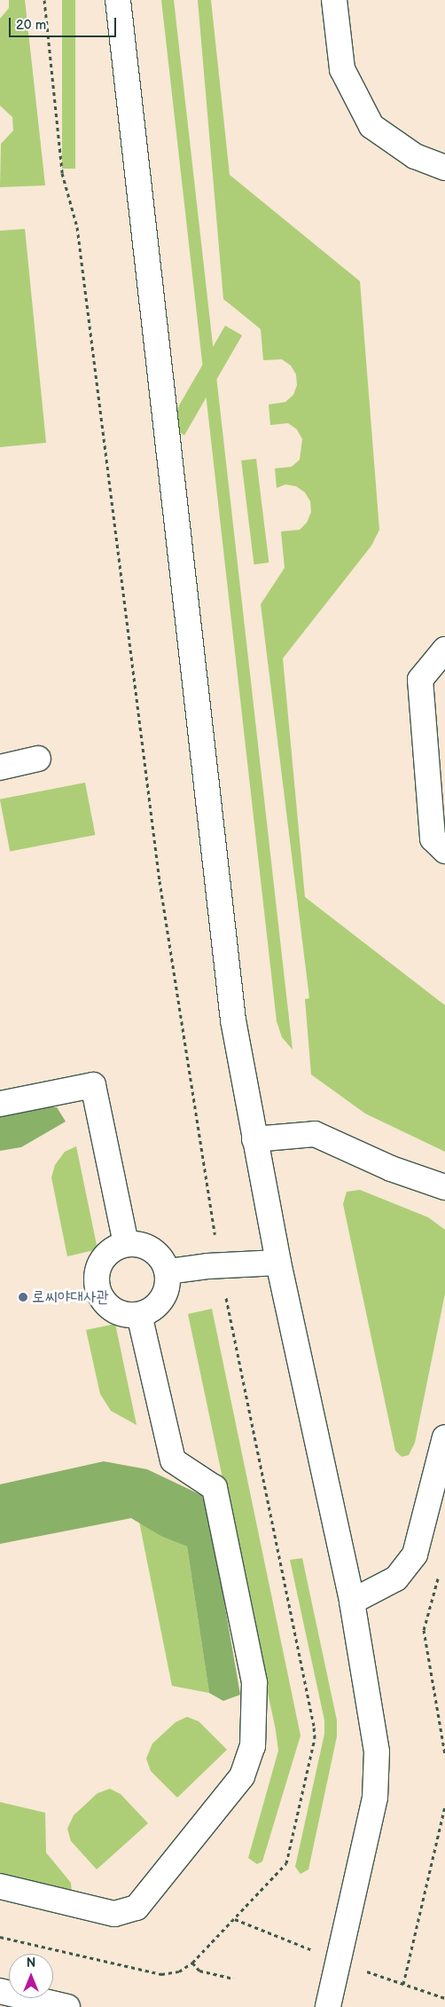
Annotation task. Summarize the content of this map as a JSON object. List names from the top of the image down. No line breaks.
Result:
{"places":["로씨야대사관"],"scale_bar":"20 m","north":"top"}
